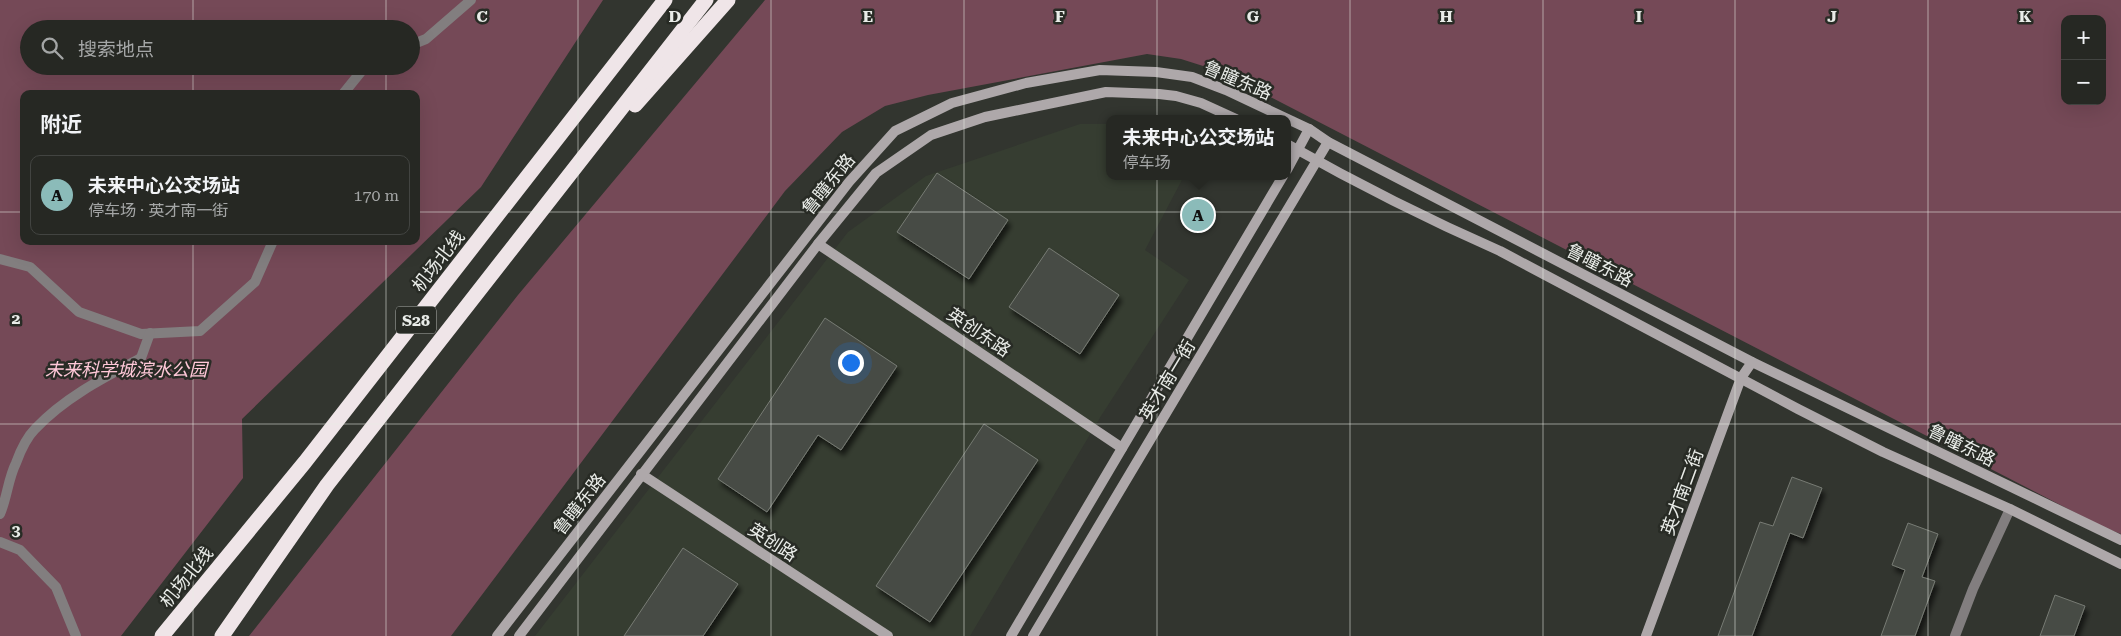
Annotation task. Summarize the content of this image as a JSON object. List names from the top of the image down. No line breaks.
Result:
{"streets":{"highway":["机场北线","S28"],"main road":["鲁瞳东路","英创东路","英才南一街","英才南二街","英创路"]},"crossings":[["鲁瞳东路","英创东路"],["鲁瞳东路","英才南一街"],["鲁瞳东路","英才南二街"],["鲁瞳东路","英创路"],["英创东路","英才南一街"]],"parks":["未来科学城滨水公园"],"page":{"map_buttons":["+","−"],"search":"搜索地点","heading":"附近","popup":["未来中心公交场站","停车场"],"list":[{"mark":"A","name":"未来中心公交场站","note":"停车场 · 英才南一街","value":"170 m"}],"pins":"A"},"grid":{"columns":["C","D","E","F","G","H","I","J","K"],"rows":["2","3"]}}
